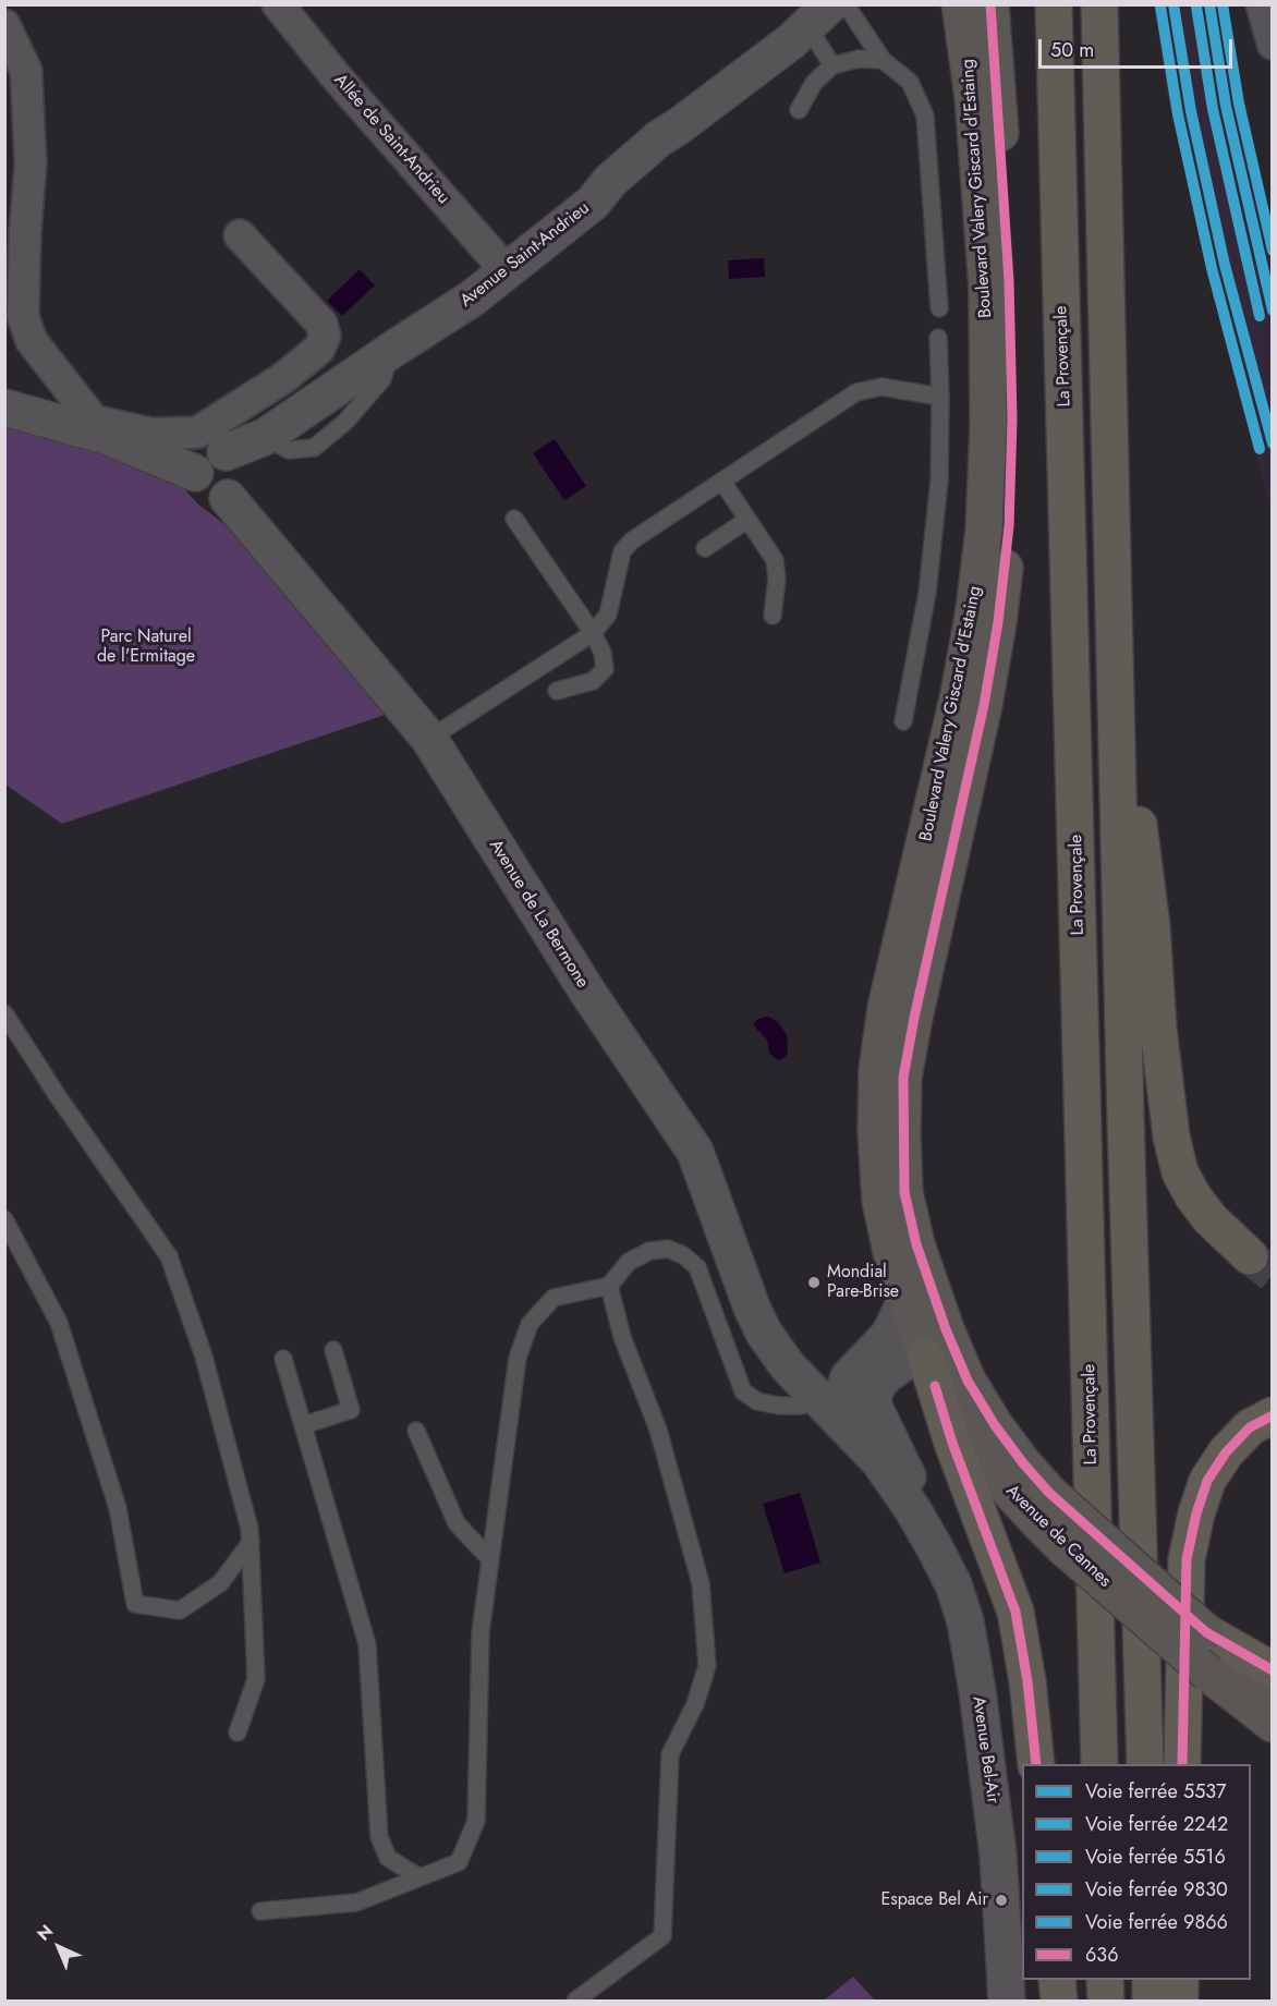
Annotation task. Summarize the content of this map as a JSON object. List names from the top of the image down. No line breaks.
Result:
{"streets":{"highway":["La Provençale"],"main road":["Boulevard Valery Giscard d'Estaing","Avenue de Cannes"],"street":["Allée de Saint-Andrieu","Avenue Saint-Andrieu","Avenue de La Bermone","Avenue Bel-Air"]},"crossings":[["Allée de Saint-Andrieu","Avenue Saint-Andrieu"],["Boulevard Valery Giscard d'Estaing","Avenue de Cannes"],["Avenue Saint-Andrieu","Avenue de La Bermone"],["Avenue de La Bermone","Avenue Bel-Air"],["Avenue de Cannes","Avenue Bel-Air"]],"parks":["Parc Naturel de l'Ermitage"],"places":["Mondial Pare-Brise","Espace Bel Air"],"lines":["rail line 5537","rail line 2242","rail line 9866","transit line 636","rail line 5516","rail line 9830"],"legend":["Voie ferrée 5537","Voie ferrée 2242","Voie ferrée 5516","Voie ferrée 9830","Voie ferrée 9866","636"],"scale_bar":"50 m","north":"top left"}
